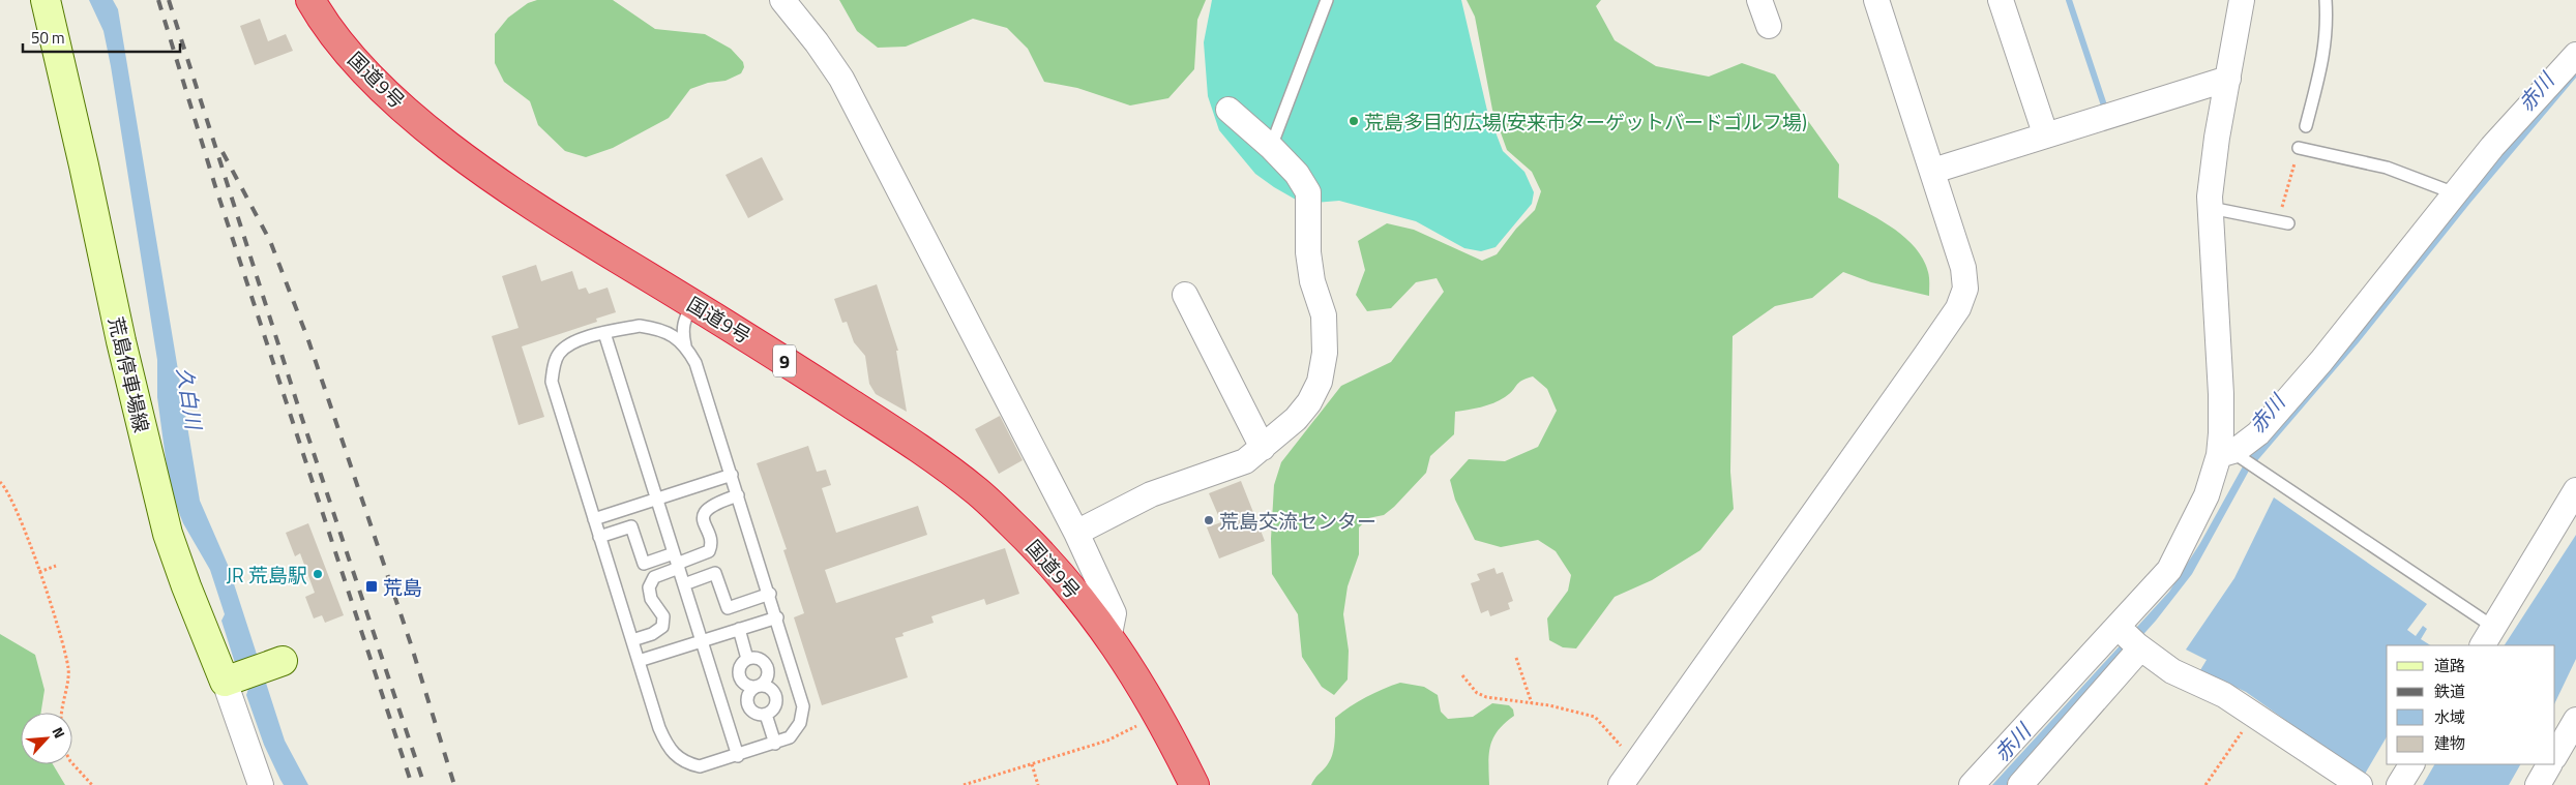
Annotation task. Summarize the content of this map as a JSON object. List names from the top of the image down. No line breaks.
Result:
{"streets":{"highway":["国道9号","9"],"main road":["荒島停車場線"]},"water":["赤川","久白川"],"places":{"other":["荒島多目的広場(安来市ターゲットバードゴルフ場)","荒島交流センター","JR 荒島駅"],"transit":["荒島"]},"legend":["道路","鉄道","水域","建物"],"scale_bar":"50 m","north":"top right"}
